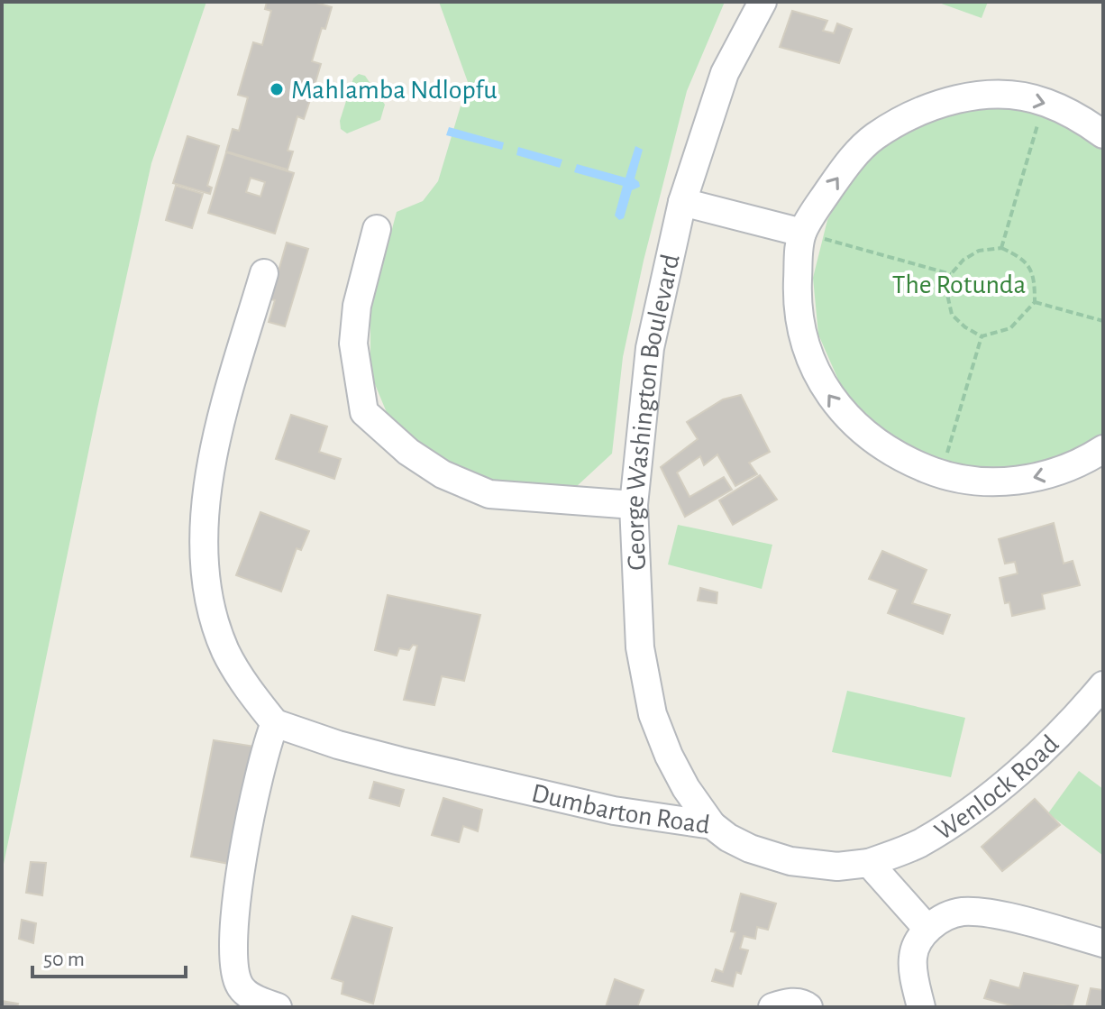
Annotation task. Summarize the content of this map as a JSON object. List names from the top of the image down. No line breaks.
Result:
{"streets":{"street":["George Washington Boulevard","Wenlock Road","Dumbarton Road"]},"crossings":[["George Washington Boulevard","Dumbarton Road"],["Wenlock Road","Dumbarton Road"]],"parks":["The Rotunda"],"places":["Mahlamba Ndlopfu"],"scale_bar":"50 m"}
